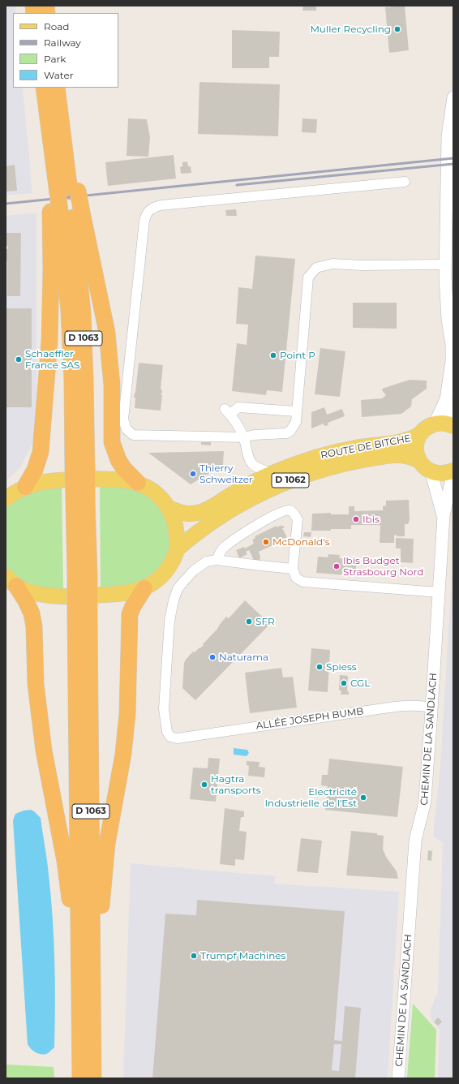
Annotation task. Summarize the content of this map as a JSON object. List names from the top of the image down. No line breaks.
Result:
{"streets":{"highway":["D 1063"],"main road":["ROUTE DE BITCHE","D 1062"],"street":["ALLÉE JOSEPH BUMB","CHEMIN DE LA SANDLACH"]},"crossings":[["ROUTE DE BITCHE","CHEMIN DE LA SANDLACH"],["ALLÉE JOSEPH BUMB","CHEMIN DE LA SANDLACH"]],"places":["Muller Recycling","Point P","Schaeffler France SAS","Thierry Schweitzer","Ibis","McDonald's","Ibis Budget Strasbourg Nord","SFR","Naturama","Spiess","CGL","Hagtra transports","Electricité Industrielle de l'Est","Trumpf Machines"],"legend":["Road","Railway","Park","Water"]}
